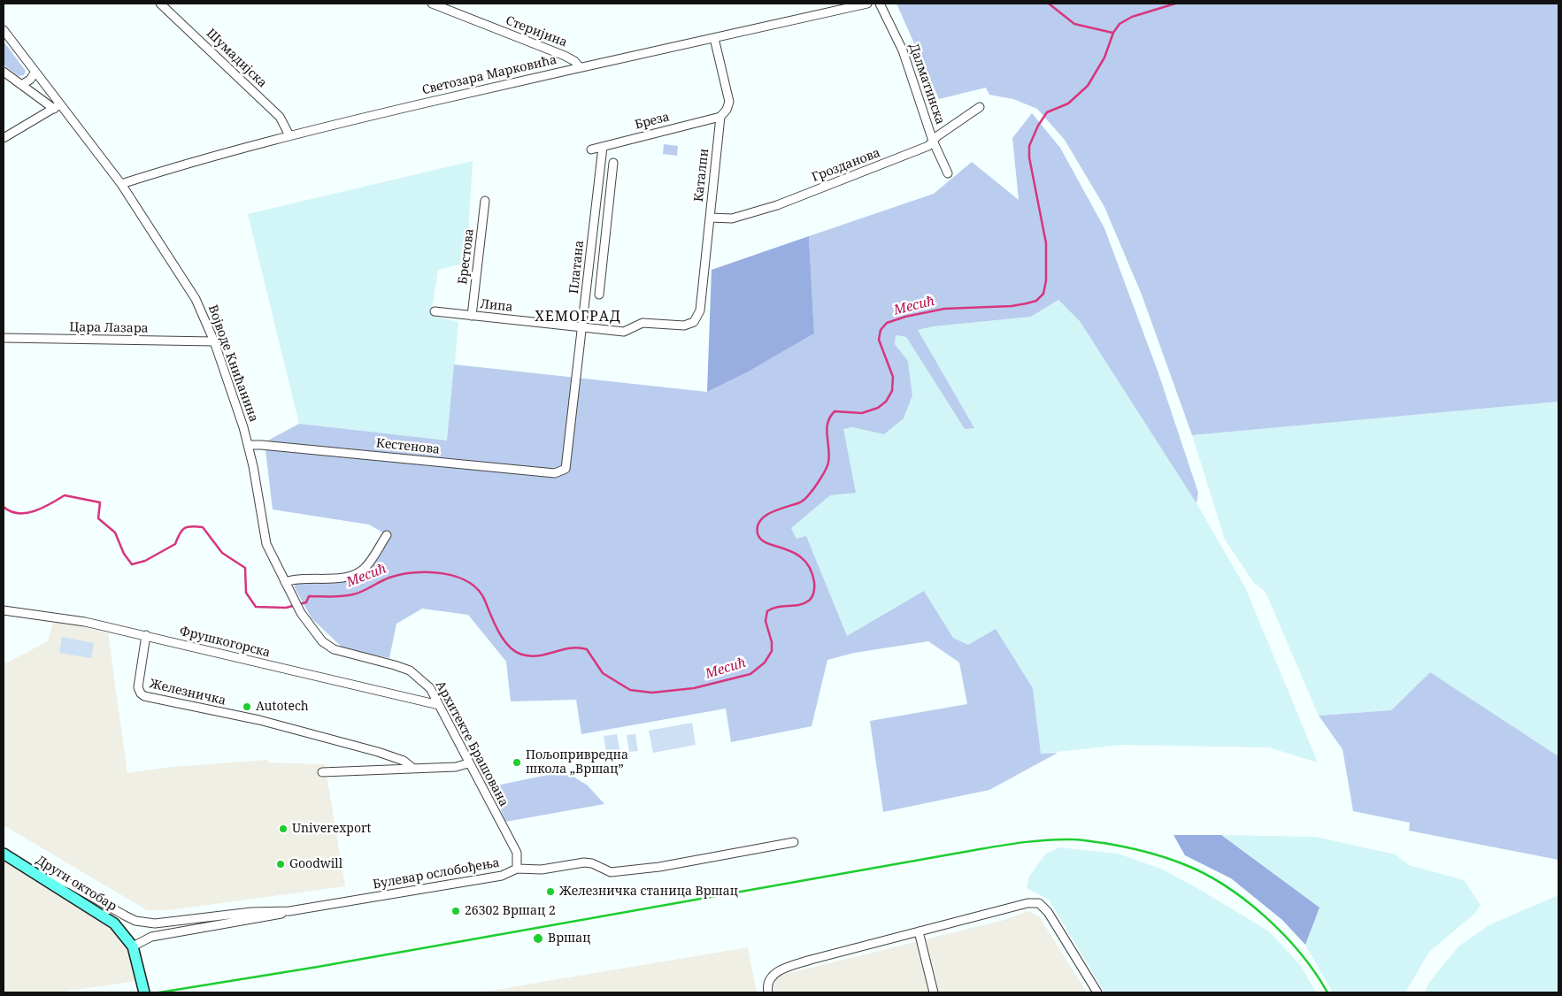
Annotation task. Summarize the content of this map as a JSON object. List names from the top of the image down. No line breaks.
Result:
{"streets":{"main road":["Други октобар"],"street":["Стеријина","Шумадијска","Светозара Марковића","Далматинска","Бреза","Грозданова","Каталпи","Брестова","Платана","Липа","Цара Лазара","Војводе Книћанина","Кестенова","Фрушкогорска","Железничка","Архитекте Брашована","Булевар ослобођења"]},"crossings":[["Стеријина","Светозара Марковића"],["Шумадијска","Светозара Марковића"],["Светозара Марковића","Каталпи"],["Светозара Марковића","Војводе Книћанина"],["Далматинска","Грозданова"],["Бреза","Каталпи"],["Бреза","Платана"],["Грозданова","Каталпи"],["Каталпи","Липа"],["Брестова","Липа"],["Платана","Липа"],["Платана","Кестенова"],["Цара Лазара","Војводе Книћанина"],["Војводе Книћанина","Кестенова"],["Војводе Книћанина","Архитекте Брашована"],["Фрушкогорска","Железничка"],["Фрушкогорска","Архитекте Брашована"],["Архитекте Брашована","Булевар ослобођења"],["Булевар ослобођења","Други октобар"]],"districts":["ХЕМОГРАД"],"water":["Месић"],"places":["Autotech","Пољопривредна школа „Вршац”","Univerexport","Goodwill","Железничка станица Вршац","26302 Вршац 2","Вршац"]}
